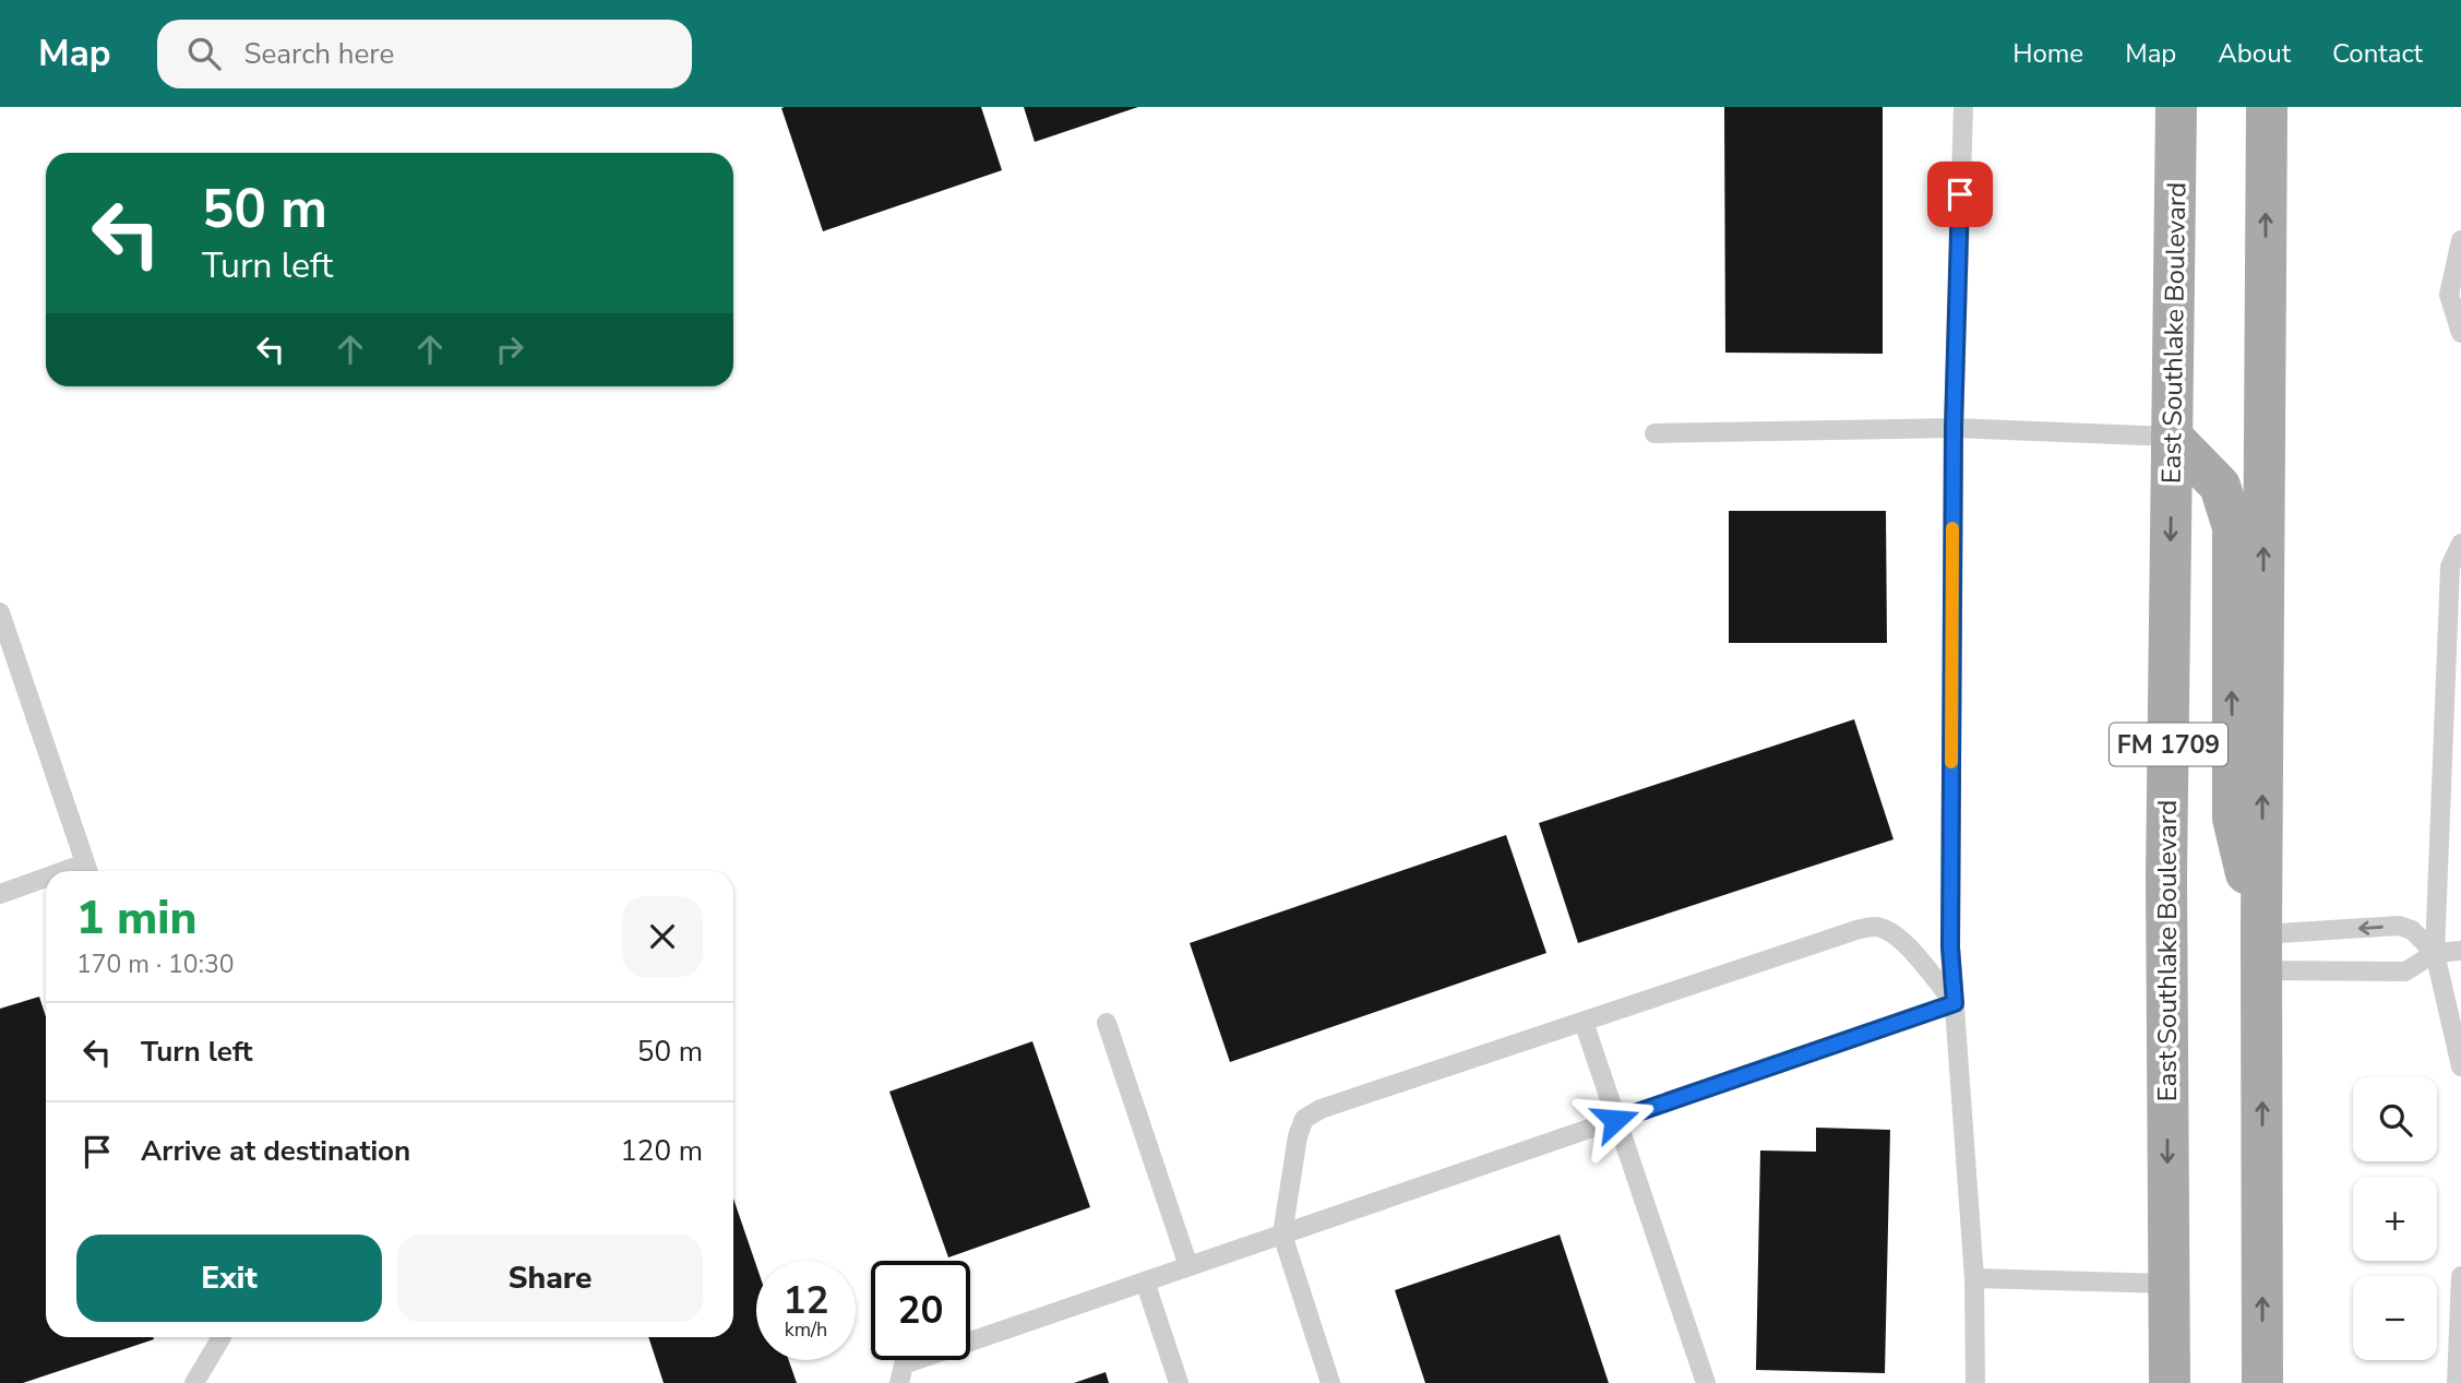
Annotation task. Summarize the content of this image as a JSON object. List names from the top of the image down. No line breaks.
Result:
{"streets":{"main road":["East Southlake Boulevard","FM 1709"]},"page":{"header":"Map","search":"Search here","nav":["Home","Map","About","Contact"],"turn":["50 m","Turn left"],"heading":["1 min","170 m · 10:30"],"list":[{"name":"Turn left","value":"50 m"},{"name":"Arrive at destination","value":"120 m"}],"map_buttons":["+","−"],"buttons":["Exit","Share"],"speed":"12 km/h","limit":"20"}}
